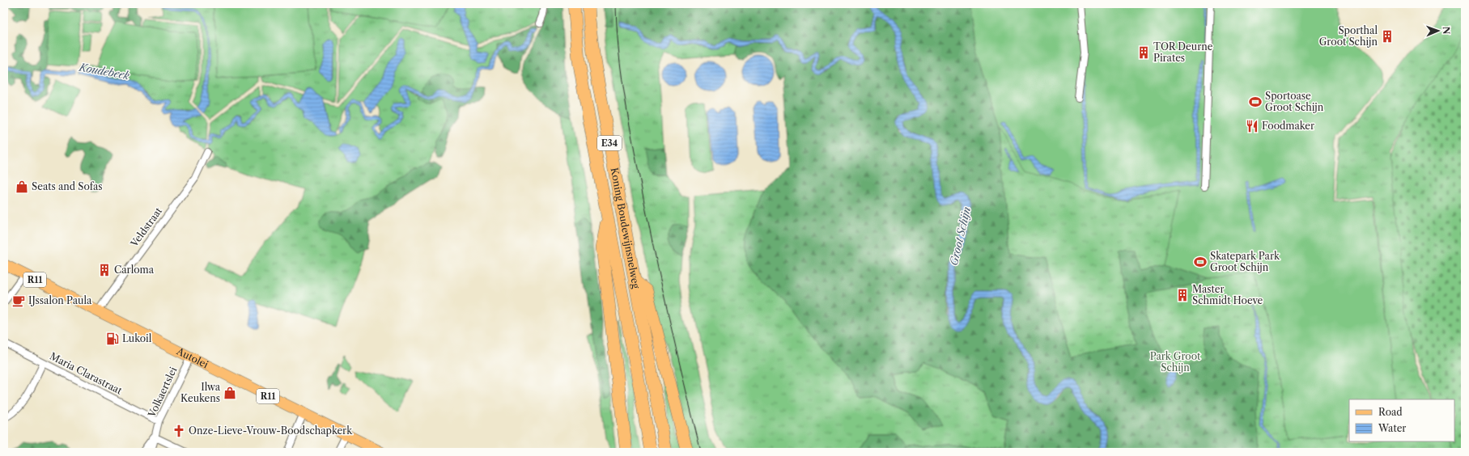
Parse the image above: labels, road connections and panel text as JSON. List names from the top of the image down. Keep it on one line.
{"streets":{"highway":["E34","Koning Boudewijnsnelweg"],"main road":["R11","Autolei"],"street":["Veldstraat","Maria Clarastraat","Volkaertslei"]},"crossings":[["Veldstraat","Autolei"],["Autolei","Volkaertslei"],["Maria Clarastraat","Volkaertslei"]],"water":["Koudebeek","Groot Schijn"],"parks":["Park Groot Schijn"],"places":{"building":["Sporthal Groot Schijn","TOR Deurne Pirates","Carloma","Master Schmidt Hoeve"],"sports":["Sportoase Groot Schijn","Skatepark Park Groot Schijn"],"restaurant":["Foodmaker"],"shop":["Seats and Sofas","Ilwa Keukens"],"cafe":["IJssalon Paula"],"fuel station":["Lukoil"],"church":["Onze-Lieve-Vrouw-Boodschapkerk"]},"legend":["Road","Water"],"north":"right"}
